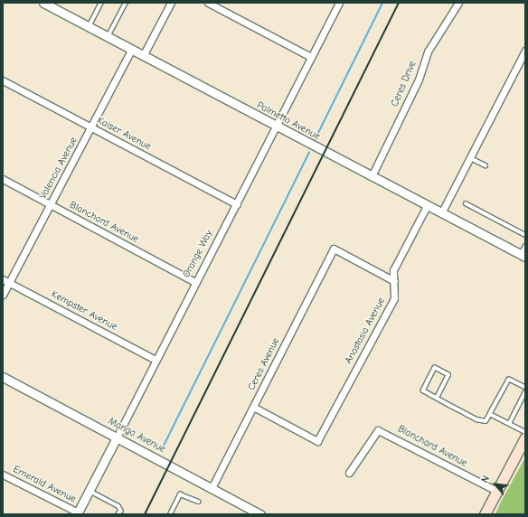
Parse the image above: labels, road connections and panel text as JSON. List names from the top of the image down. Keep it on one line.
{"streets":{"street":["Ceres Drive","Palmetto Avenue","Kaiser Avenue","Valencia Avenue","Blanchard Avenue","Orange Way","Kempster Avenue","Anastasia Avenue","Ceres Avenue","Mango Avenue","Emerald Avenue"]},"crossings":[["Ceres Drive","Palmetto Avenue"],["Palmetto Avenue","Valencia Avenue"],["Palmetto Avenue","Orange Way"],["Palmetto Avenue","Anastasia Avenue"],["Kaiser Avenue","Valencia Avenue"],["Kaiser Avenue","Orange Way"],["Valencia Avenue","Blanchard Avenue"],["Valencia Avenue","Kempster Avenue"],["Blanchard Avenue","Orange Way"],["Orange Way","Kempster Avenue"],["Orange Way","Mango Avenue"],["Orange Way","Emerald Avenue"],["Anastasia Avenue","Ceres Avenue"],["Ceres Avenue","Mango Avenue"]],"north":"top left"}
